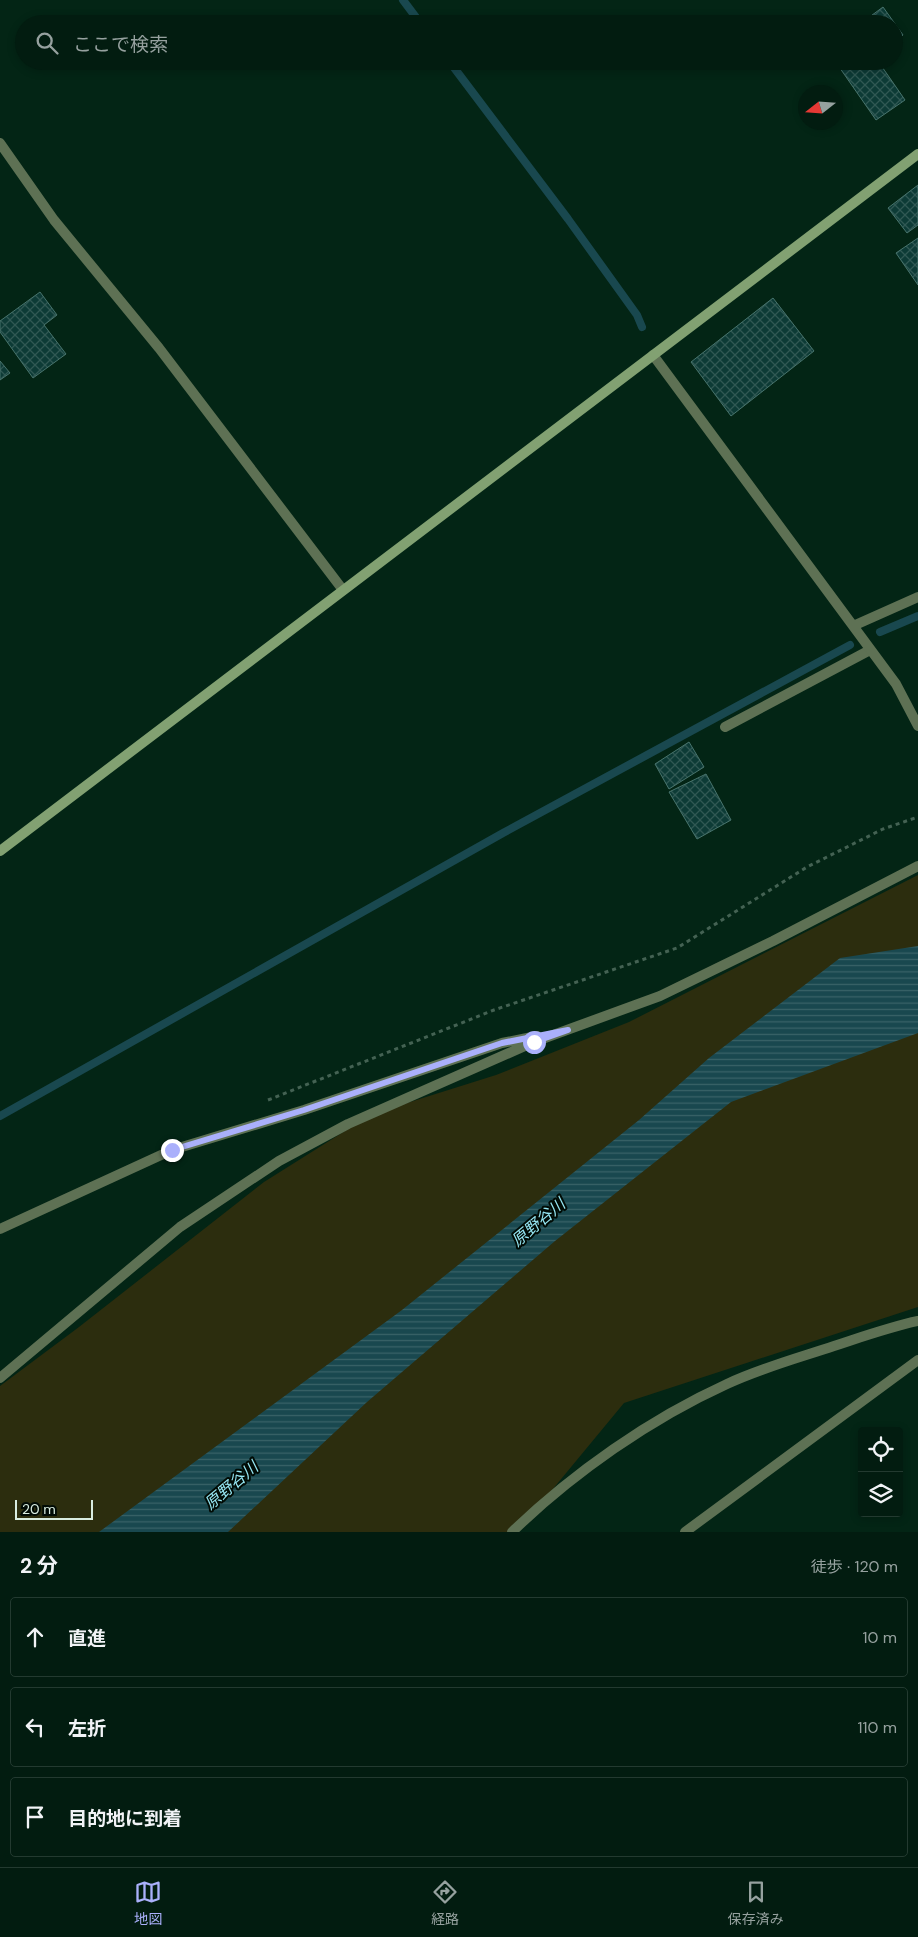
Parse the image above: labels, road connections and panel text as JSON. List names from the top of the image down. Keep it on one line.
{"water":["原野谷川"],"scale_bar":"20 m","north":"left","page":{"search":"ここで検索","scale":"20 m","heading":["2 分","徒歩 · 120 m"],"list":[["直進","10 m"],["左折","110 m"],"目的地に到着"],"nav":["地図","経路","保存済み"]}}
